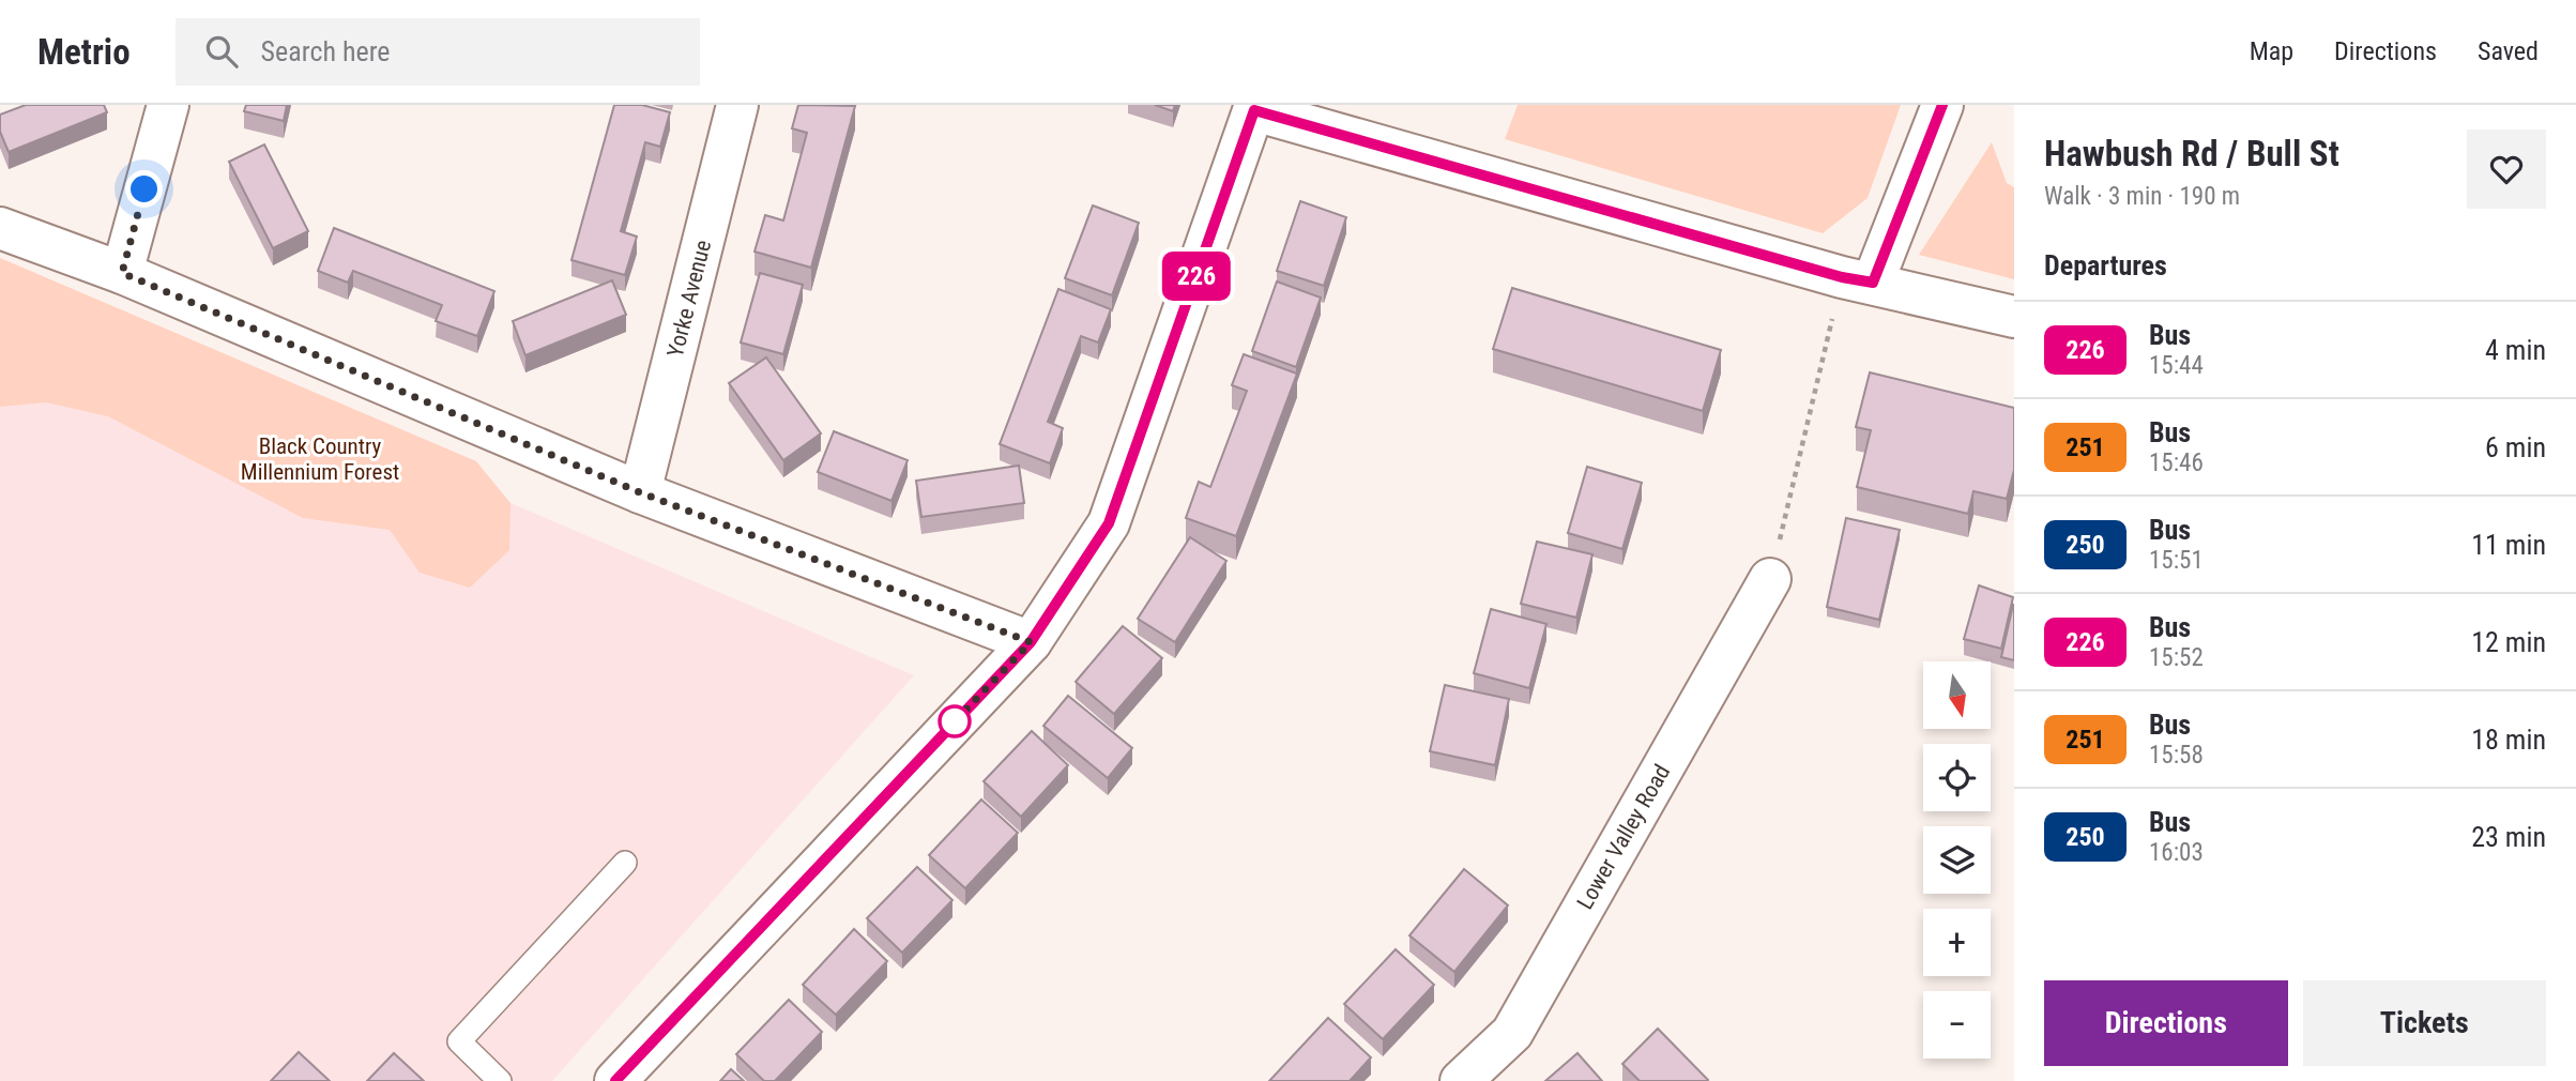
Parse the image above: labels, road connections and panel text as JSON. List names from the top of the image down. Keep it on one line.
{"streets":{"street":["Yorke Avenue","Lower Valley Road"]},"parks":["Black Country Millennium Forest"],"lines":["bus line 226"],"north":"bottom","page":{"header":"Metrio","search":"Search here","nav":["Map","Directions","Saved"],"on_map":"226","heading":[["Hawbush Rd / Bull St","Walk · 3 min · 190 m"],"Departures"],"list":[{"mark":"226","name":"Bus","note":"15:44","value":"4 min"},{"mark":"251","name":"Bus","note":"15:46","value":"6 min"},{"mark":"250","name":"Bus","note":"15:51","value":"11 min"},{"mark":"226","name":"Bus","note":"15:52","value":"12 min"},{"mark":"251","name":"Bus","note":"15:58","value":"18 min"},{"mark":"250","name":"Bus","note":"16:03","value":"23 min"}],"map_buttons":["+","−"],"buttons":["Directions","Tickets"]}}
